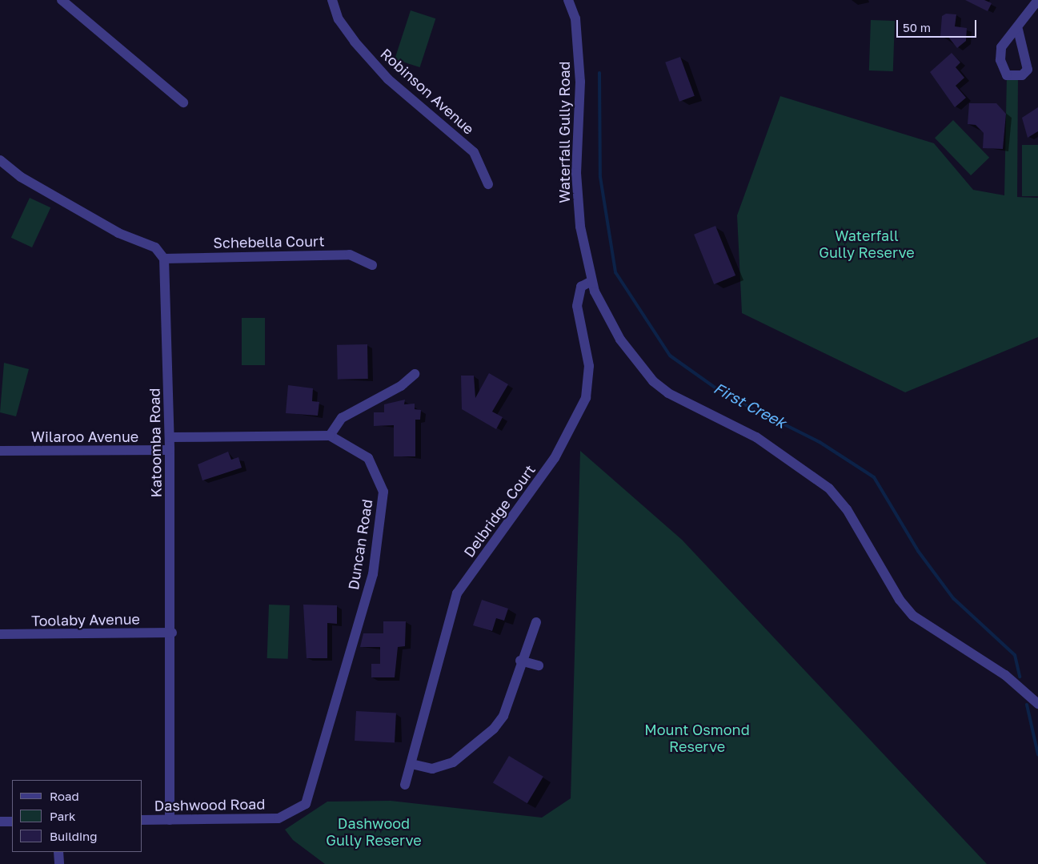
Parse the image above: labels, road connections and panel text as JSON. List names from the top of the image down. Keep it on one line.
{"streets":{"street":["Robinson Avenue","Waterfall Gully Road","Schebella Court","Wilaroo Avenue","Katoomba Road","Delbridge Court","Duncan Road","Toolaby Avenue","Dashwood Road"]},"crossings":[["Waterfall Gully Road","Delbridge Court"],["Schebella Court","Katoomba Road"],["Wilaroo Avenue","Katoomba Road"],["Katoomba Road","Toolaby Avenue"],["Katoomba Road","Dashwood Road"],["Duncan Road","Dashwood Road"]],"water":["First Creek"],"parks":["Waterfall Gully Reserve","Mount Osmond Reserve","Dashwood Gully Reserve"],"legend":["Road","Park","Building"],"scale_bar":"50 m"}
